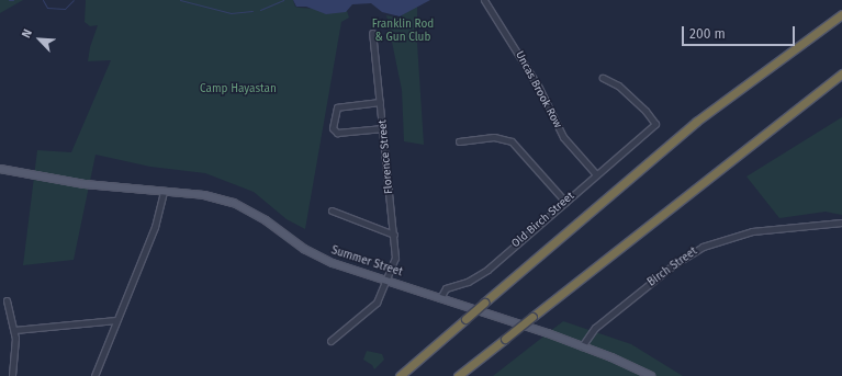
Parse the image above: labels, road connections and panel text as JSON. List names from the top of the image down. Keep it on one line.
{"streets":{"main road":["Summer Street"],"street":["Uncas Brook Row","Florence Street","Old Birch Street","Birch Street"]},"crossings":[["Uncas Brook Row","Old Birch Street"],["Florence Street","Summer Street"],["Old Birch Street","Summer Street"],["Summer Street","Birch Street"]],"parks":["Franklin Rod & Gun Club","Camp Hayastan"],"scale_bar":"200 m","north":"top left"}
